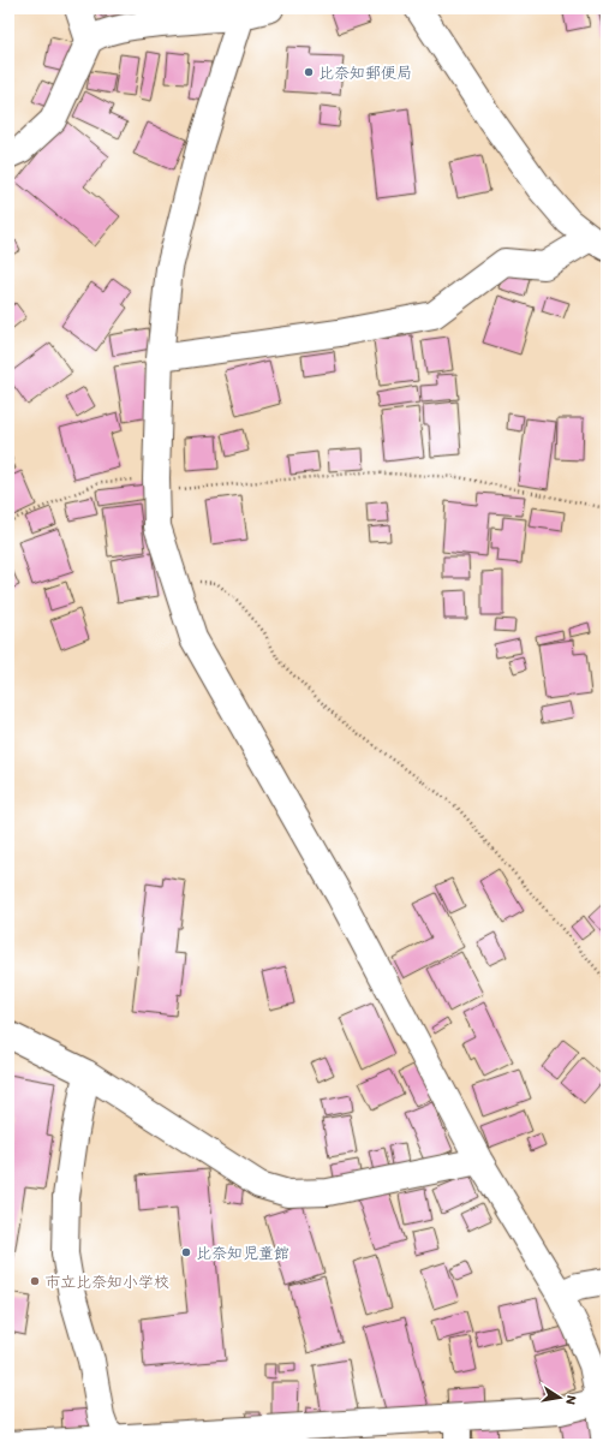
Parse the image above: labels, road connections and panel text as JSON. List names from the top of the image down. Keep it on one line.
{"places":["比奈知郵便局","比奈知児童館","市立比奈知小学校"],"north":"right"}
